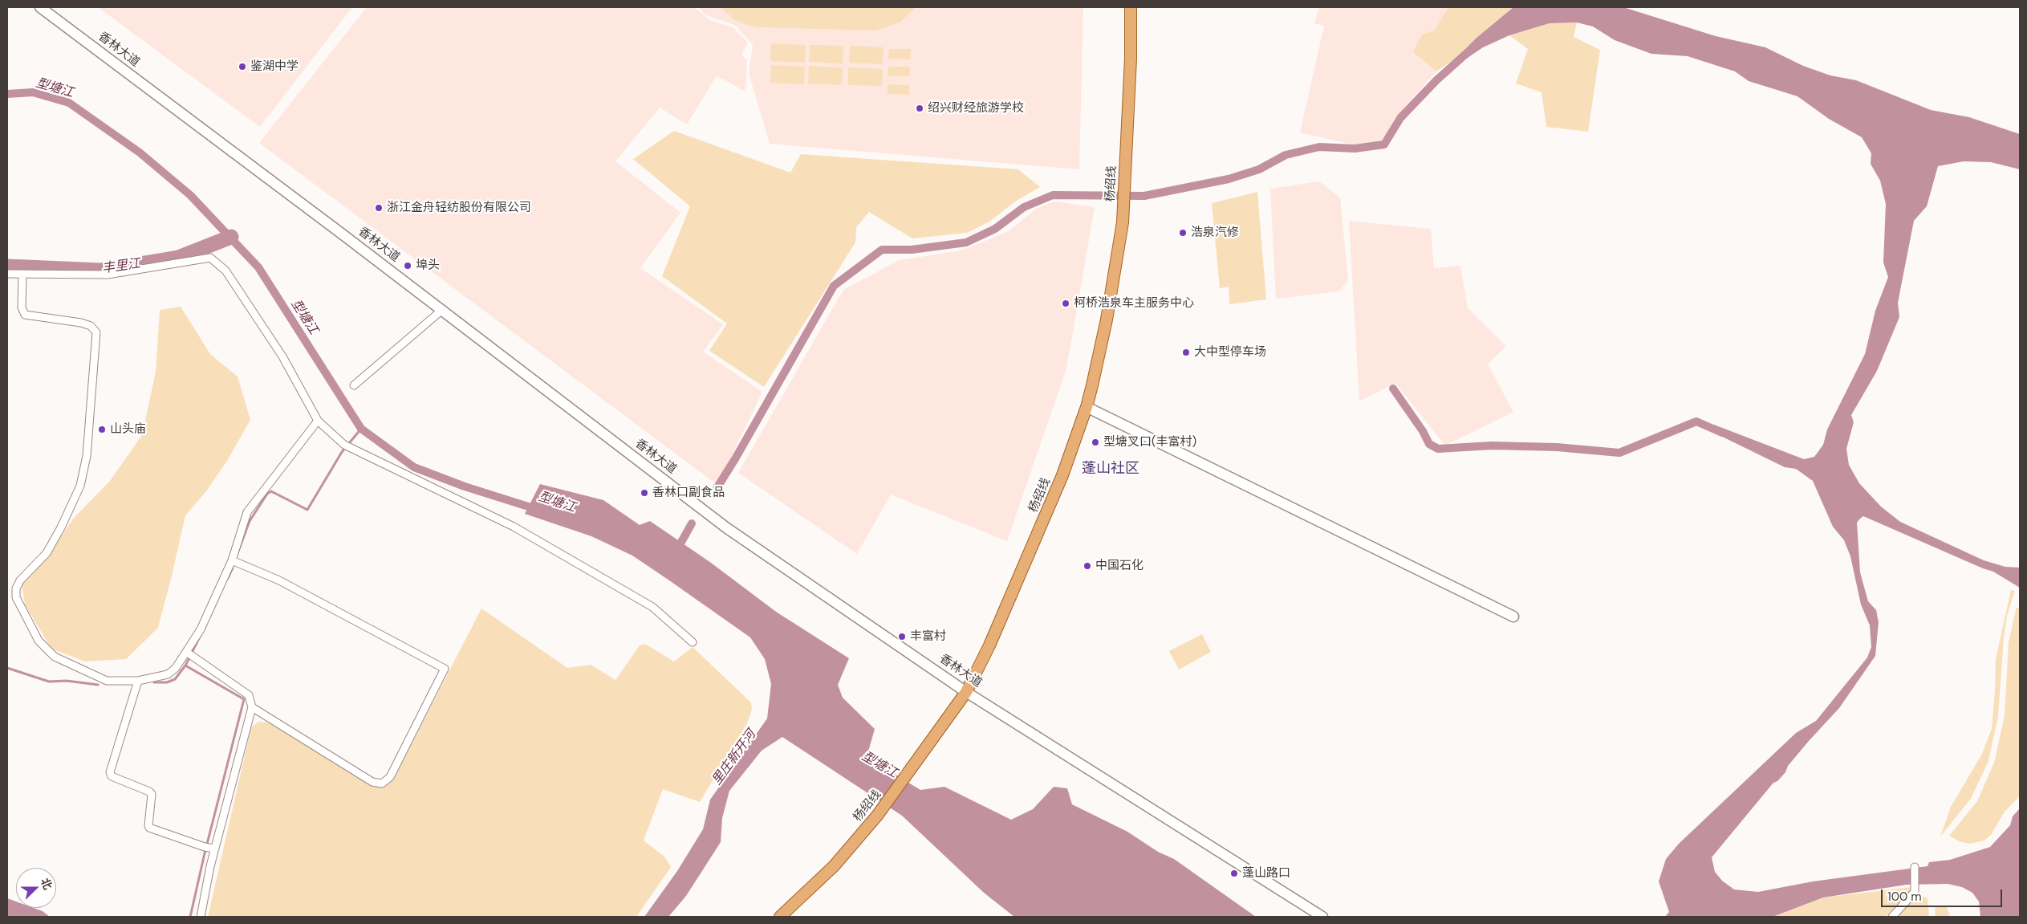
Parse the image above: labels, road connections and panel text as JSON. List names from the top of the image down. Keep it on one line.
{"streets":{"main road":["香林大道","杨绍线"]},"crossings":[["香林大道","杨绍线"]],"districts":["蓬山社区"],"water":["型塘江","丰里江","里庄新开河"],"places":["鉴湖中学","绍兴财经旅游学校","浙江金舟轻纺股份有限公司","浩泉汽修","埠头","柯桥浩泉车主服务中心","大中型停车场","山头庙","型塘叉口(丰富村)","香林口副食品","中国石化","丰富村","蓬山路口"],"scale_bar":"100 m","north":"right"}
